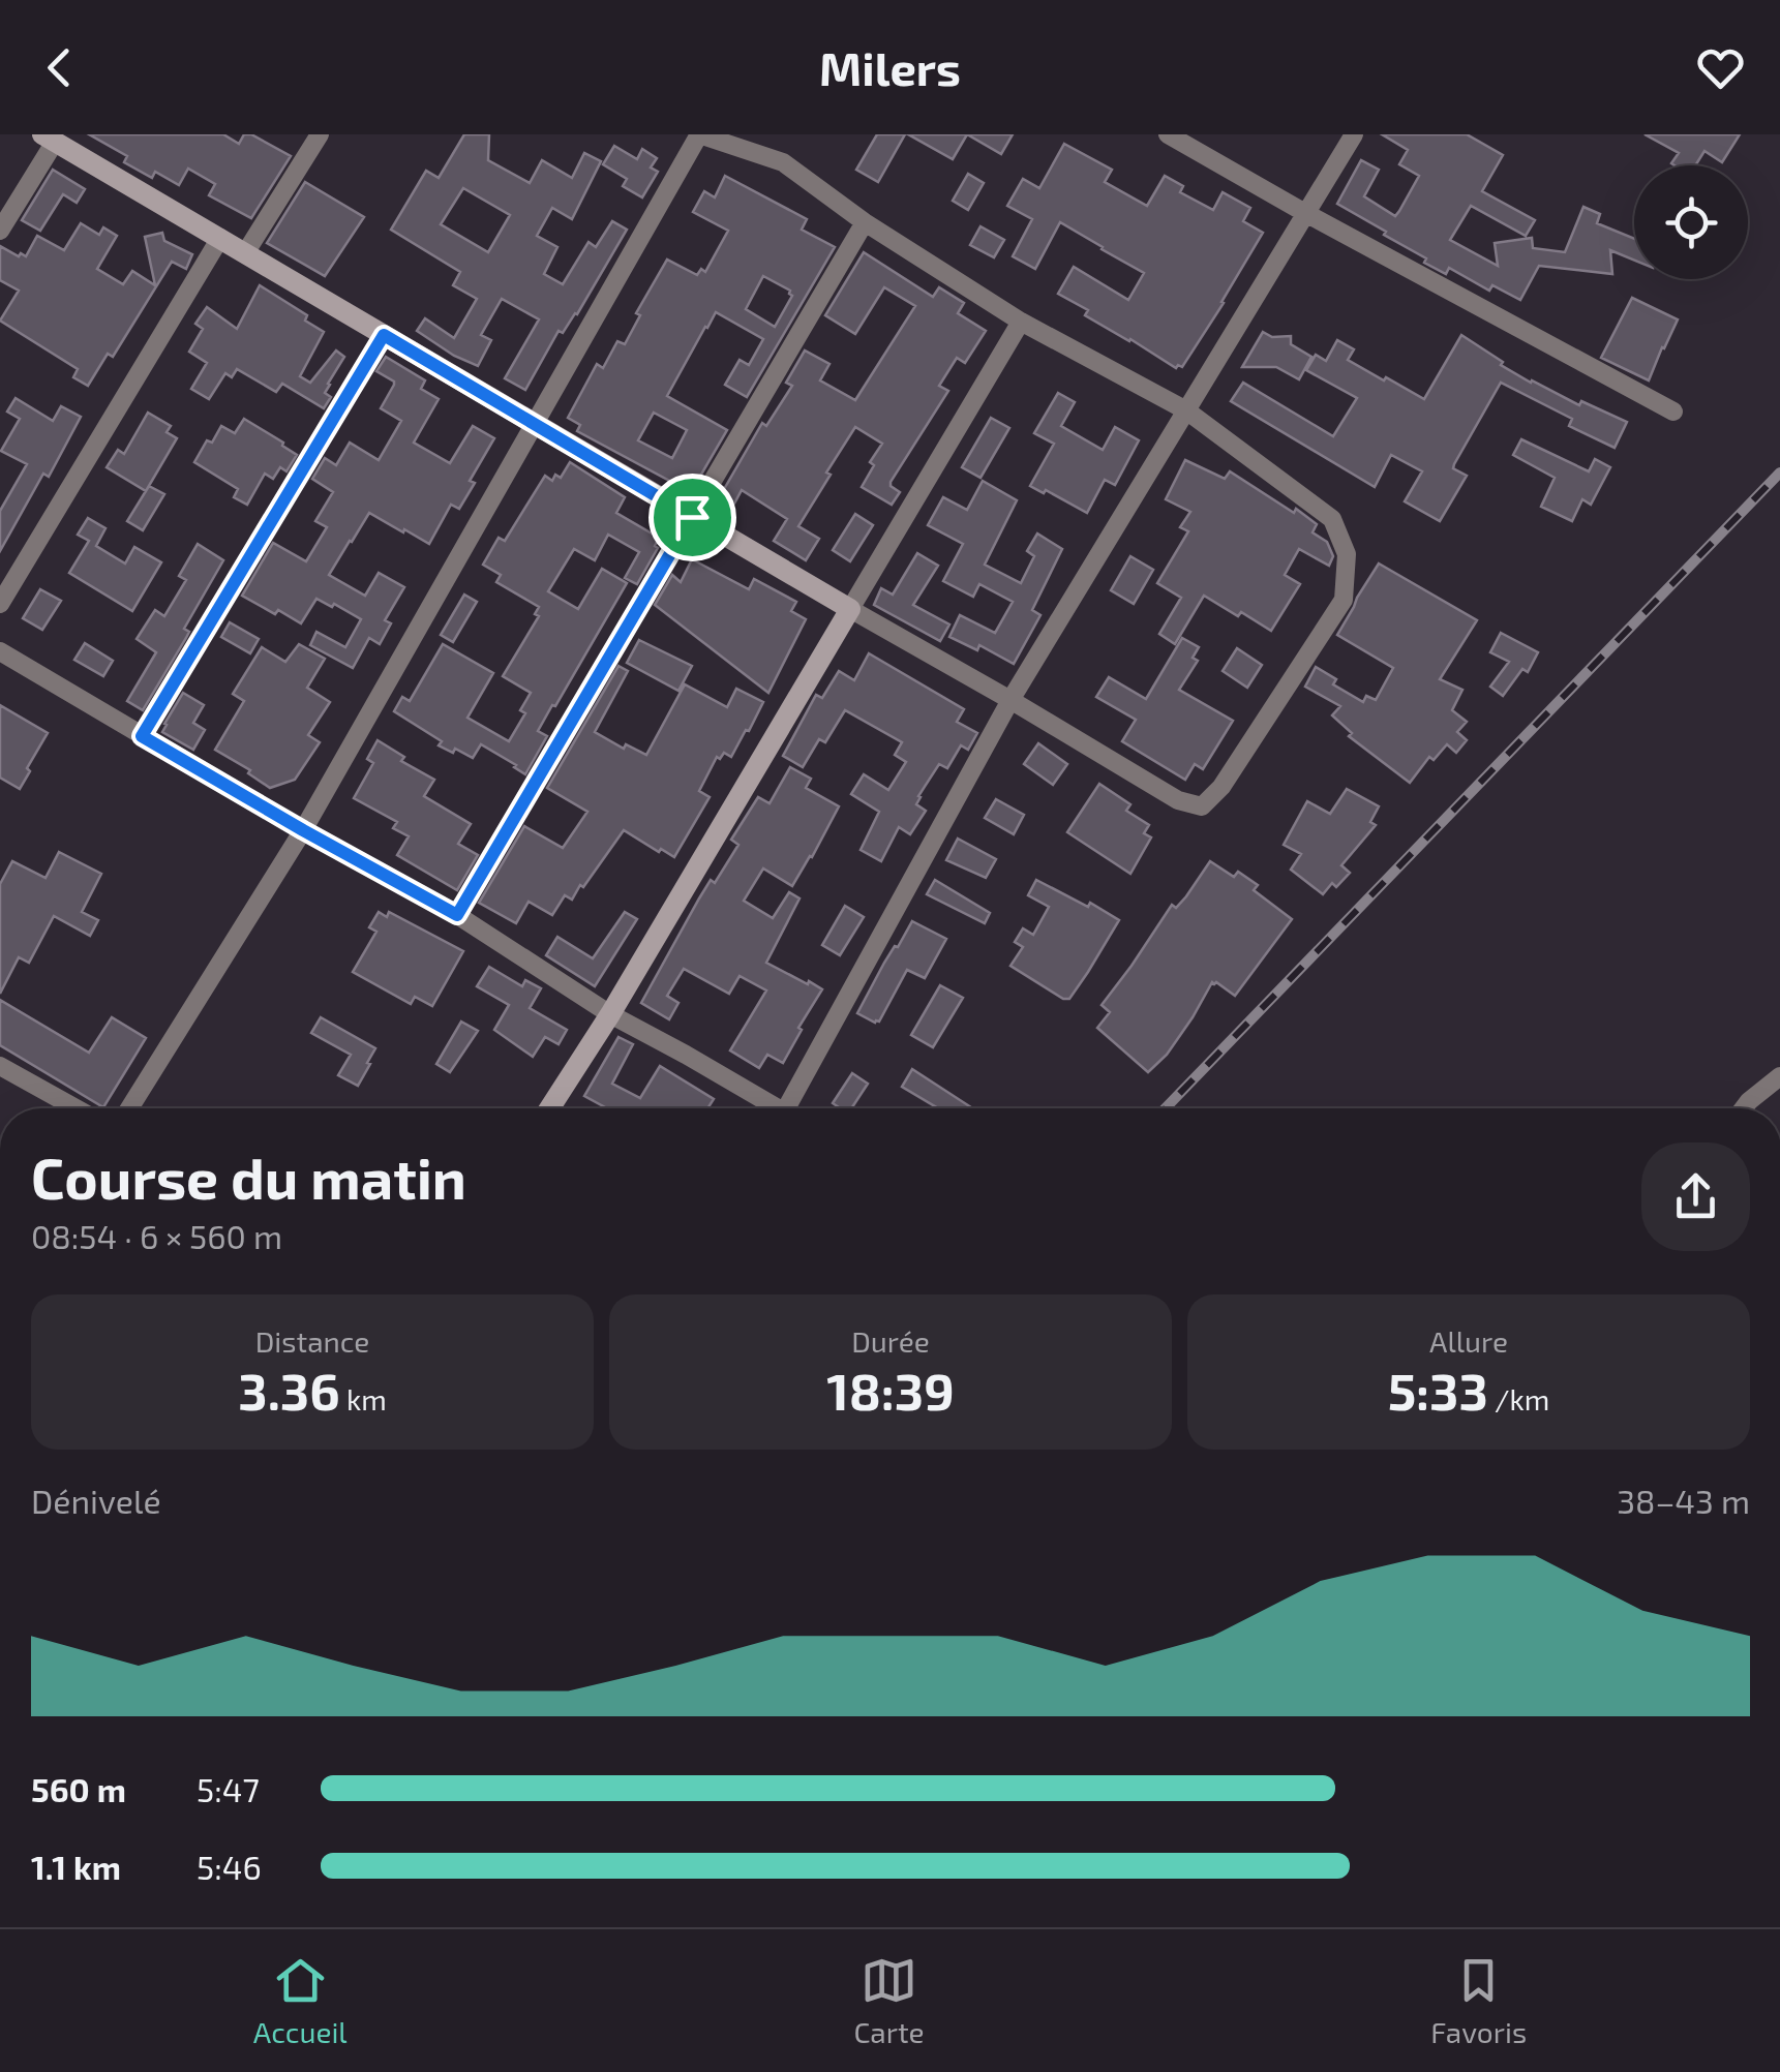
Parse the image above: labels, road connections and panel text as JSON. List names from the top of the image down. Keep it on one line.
{"page":{"header":"Milers","heading":["Course du matin","08:54 · 6 × 560 m"],"stats":[["Distance","3.36 km"],["Durée","18:39"],["Allure","5:33 /km"]],"chart":["Dénivelé","38–43 m"],"list":[{"name":"560 m","note":"5:47"},{"name":"1.1 km","note":"5:46"}],"tabs":["Accueil","Carte","Favoris"]}}
